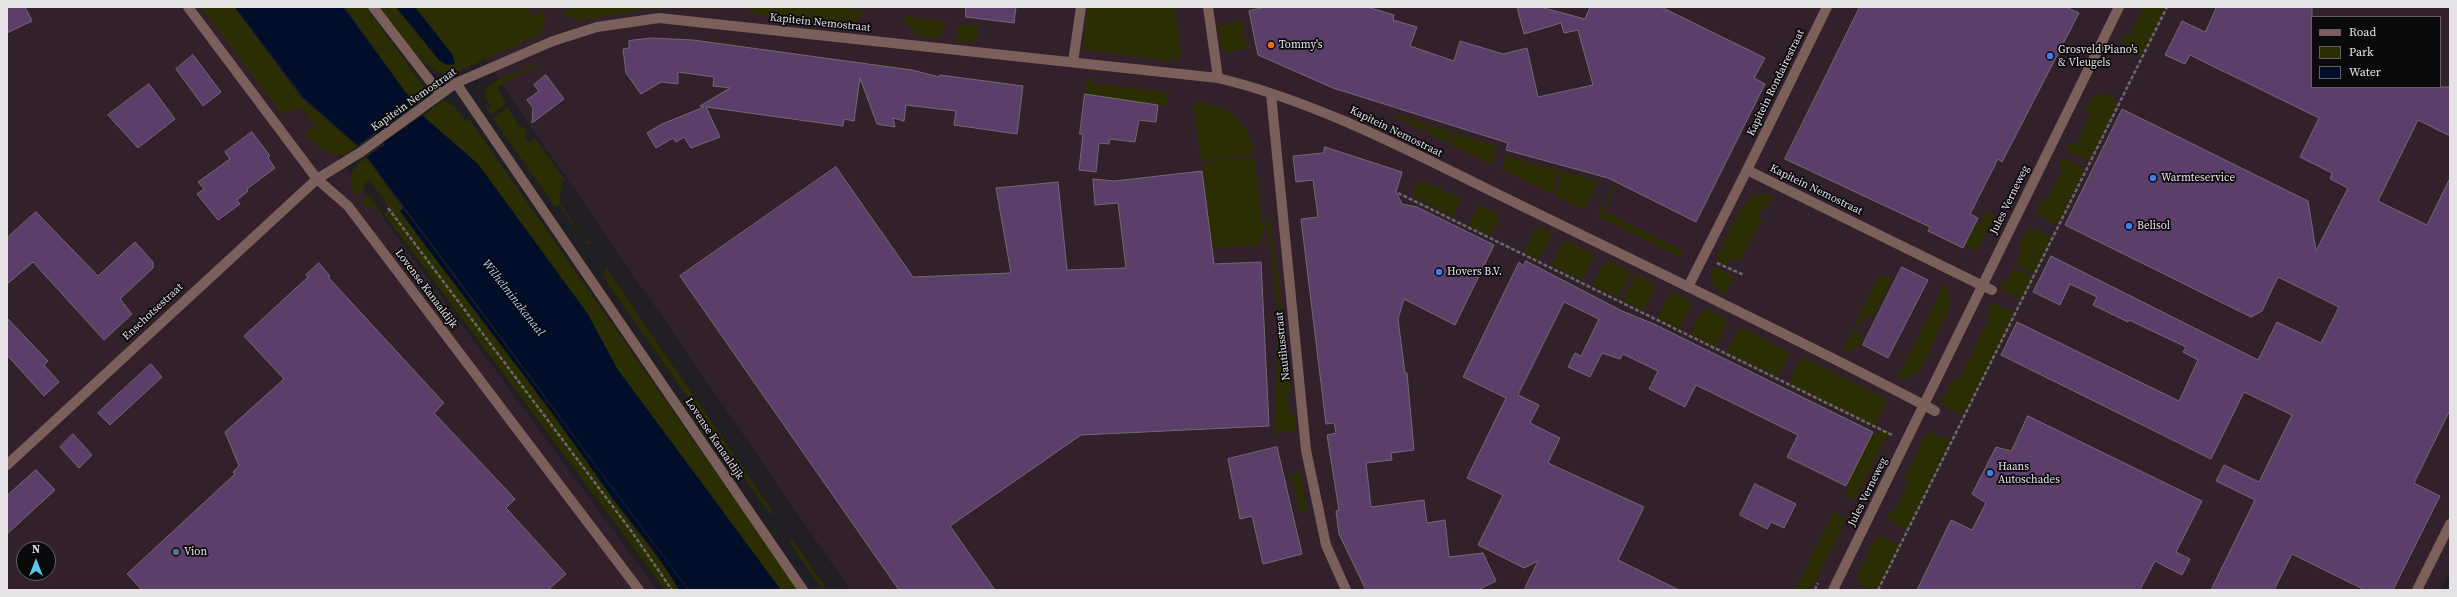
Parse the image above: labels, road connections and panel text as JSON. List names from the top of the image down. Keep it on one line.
{"streets":{"street":["Kapitein Nemostraat","Kapitein Rondairestraat","Jules Verneweg","Lovense Kanaaldijk","Enschotsestraat","Nautilusstraat"]},"crossings":[["Kapitein Nemostraat","Kapitein Rondairestraat"],["Kapitein Nemostraat","Jules Verneweg"],["Kapitein Nemostraat","Lovense Kanaaldijk"],["Kapitein Nemostraat","Enschotsestraat"],["Kapitein Nemostraat","Nautilusstraat"],["Lovense Kanaaldijk","Enschotsestraat"]],"water":["Wilhelminakanaal"],"places":["Tommy's","Grosveld Piano's & Vleugels","Warmteservice","Belisol","Hovers B.V.","Haans Autoschades","Vion"],"legend":["Road","Park","Water"],"north":"top"}
